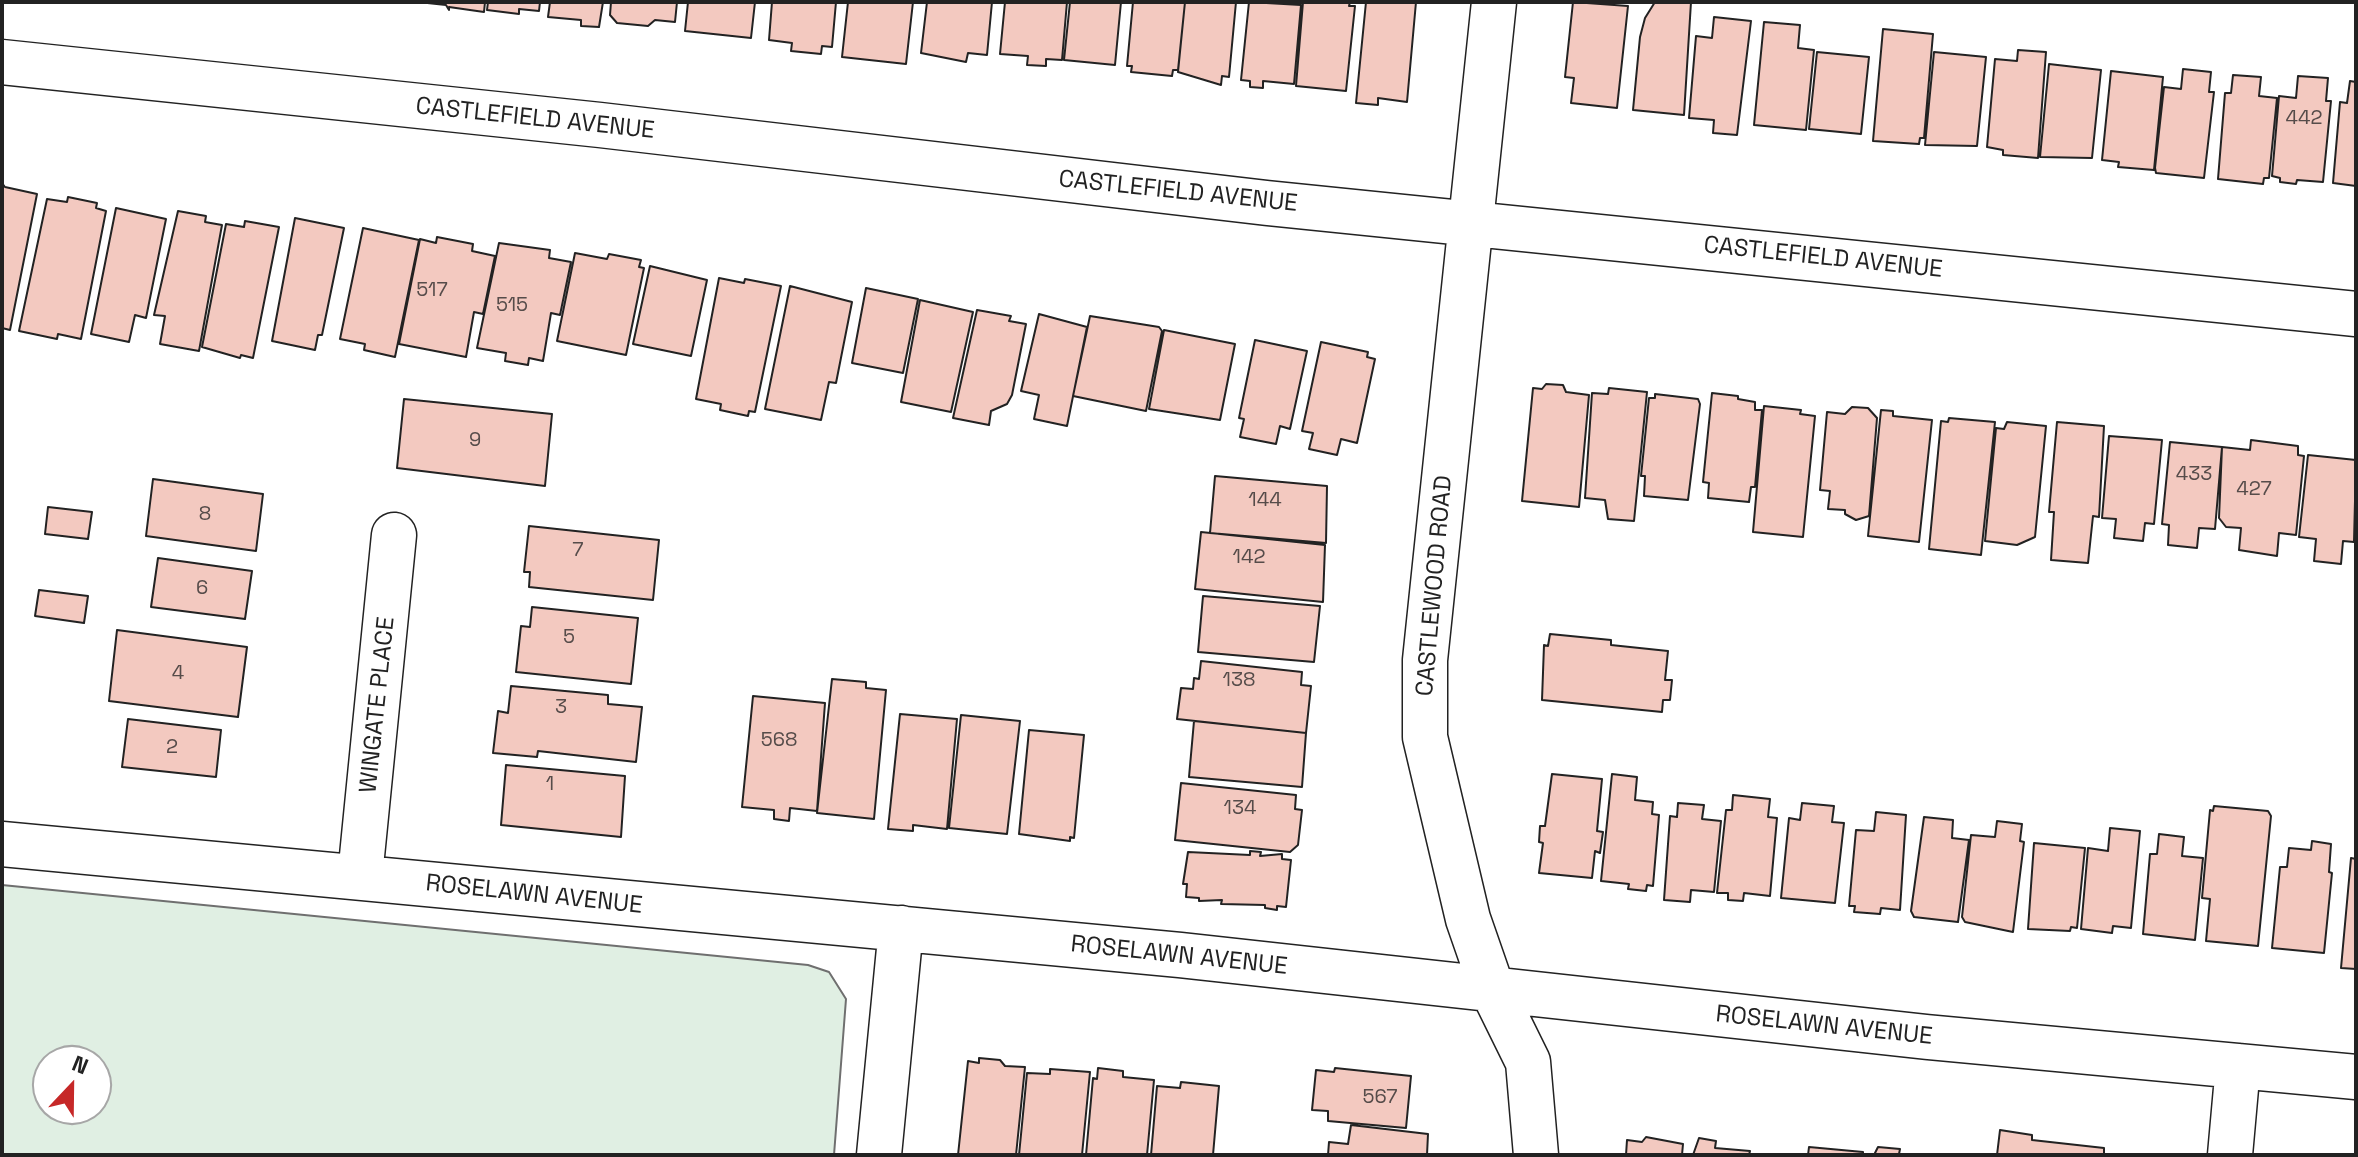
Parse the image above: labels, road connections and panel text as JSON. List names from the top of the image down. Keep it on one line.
{"streets":{"street":["CASTLEFIELD AVENUE","CASTLEWOOD ROAD","WINGATE PLACE","ROSELAWN AVENUE"]},"crossings":[["CASTLEFIELD AVENUE","CASTLEWOOD ROAD"],["CASTLEWOOD ROAD","ROSELAWN AVENUE"],["WINGATE PLACE","ROSELAWN AVENUE"]],"house_numbers":["442","517","515","9","433","427","144","8","7","142","6","5","4","138","3","568","2","1","134","567"],"north":"top"}
